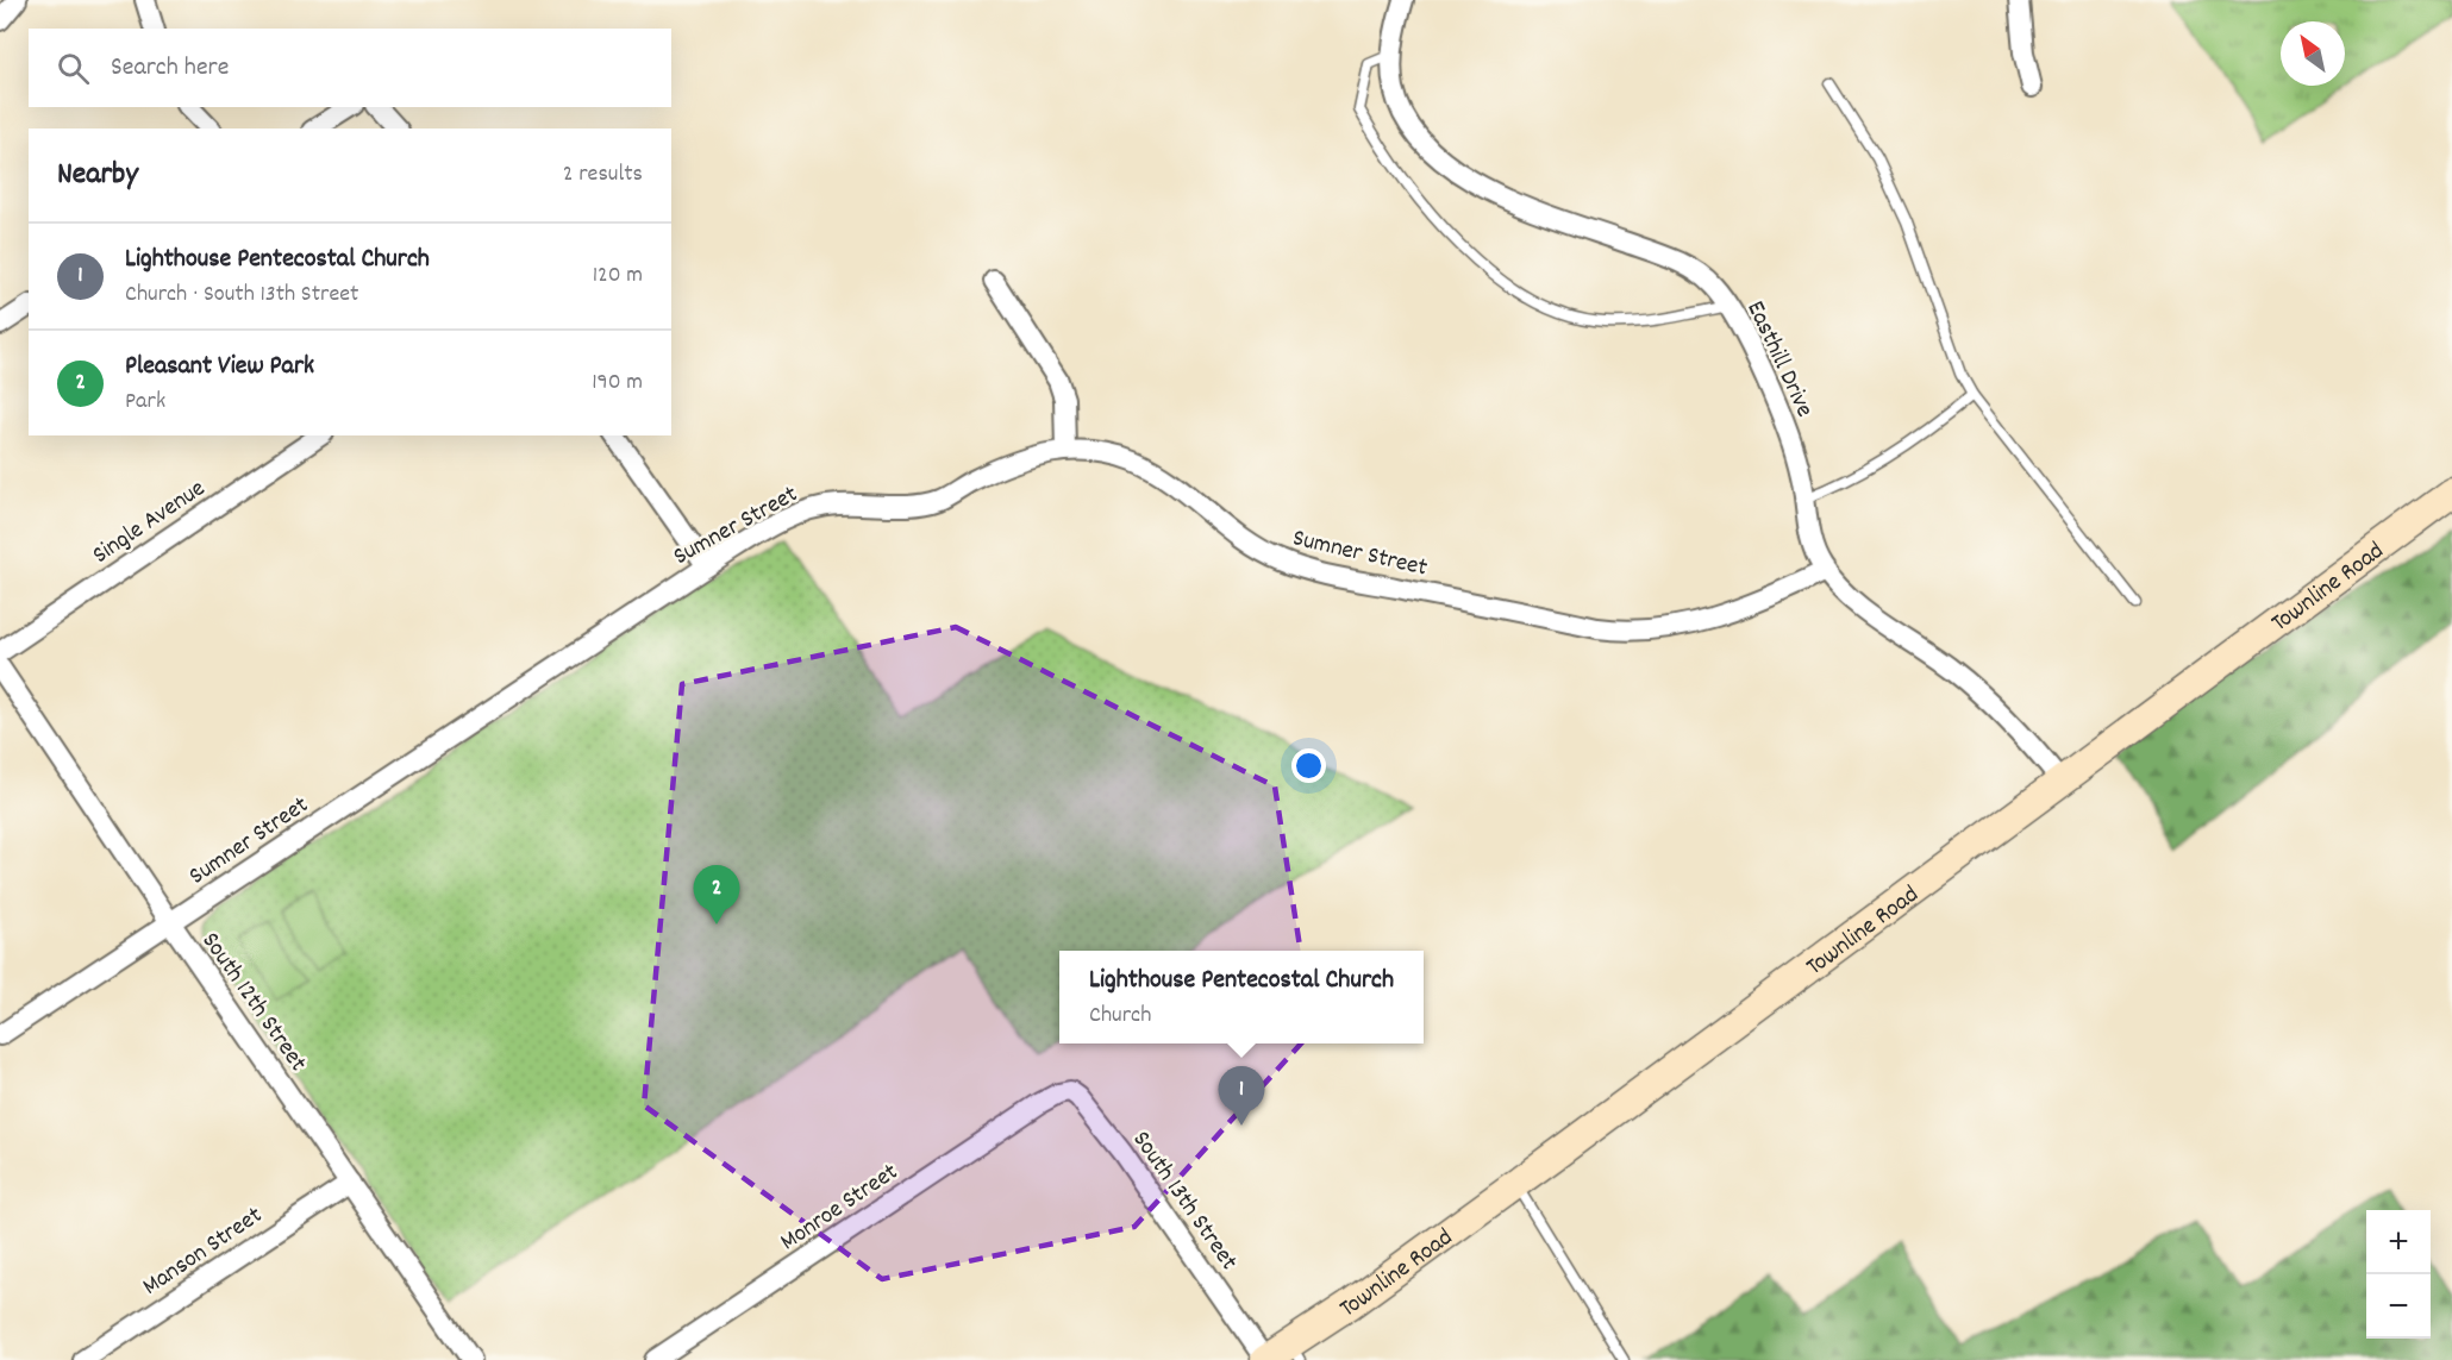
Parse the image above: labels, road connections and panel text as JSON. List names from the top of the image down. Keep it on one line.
{"streets":{"street":["Easthill Drive","Single Avenue","Sumner Street","Townline Road","South 12th Street","South 13th Street","Monroe Street","Manson Street"]},"crossings":[["Easthill Drive","Sumner Street"],["Easthill Drive","Townline Road"],["Sumner Street","South 12th Street"],["Townline Road","South 13th Street"],["South 12th Street","Manson Street"],["South 13th Street","Monroe Street"]],"north":"top left","page":{"search":"Search here","heading":["Nearby","2 results"],"list":[{"mark":"1","name":"Lighthouse Pentecostal Church","note":"Church · South 13th Street","value":"120 m"},{"mark":"2","name":"Pleasant View Park","note":"Park","value":"190 m"}],"pins":["2","1"],"popup":["Lighthouse Pentecostal Church","Church"],"map_buttons":["+","−"]}}
